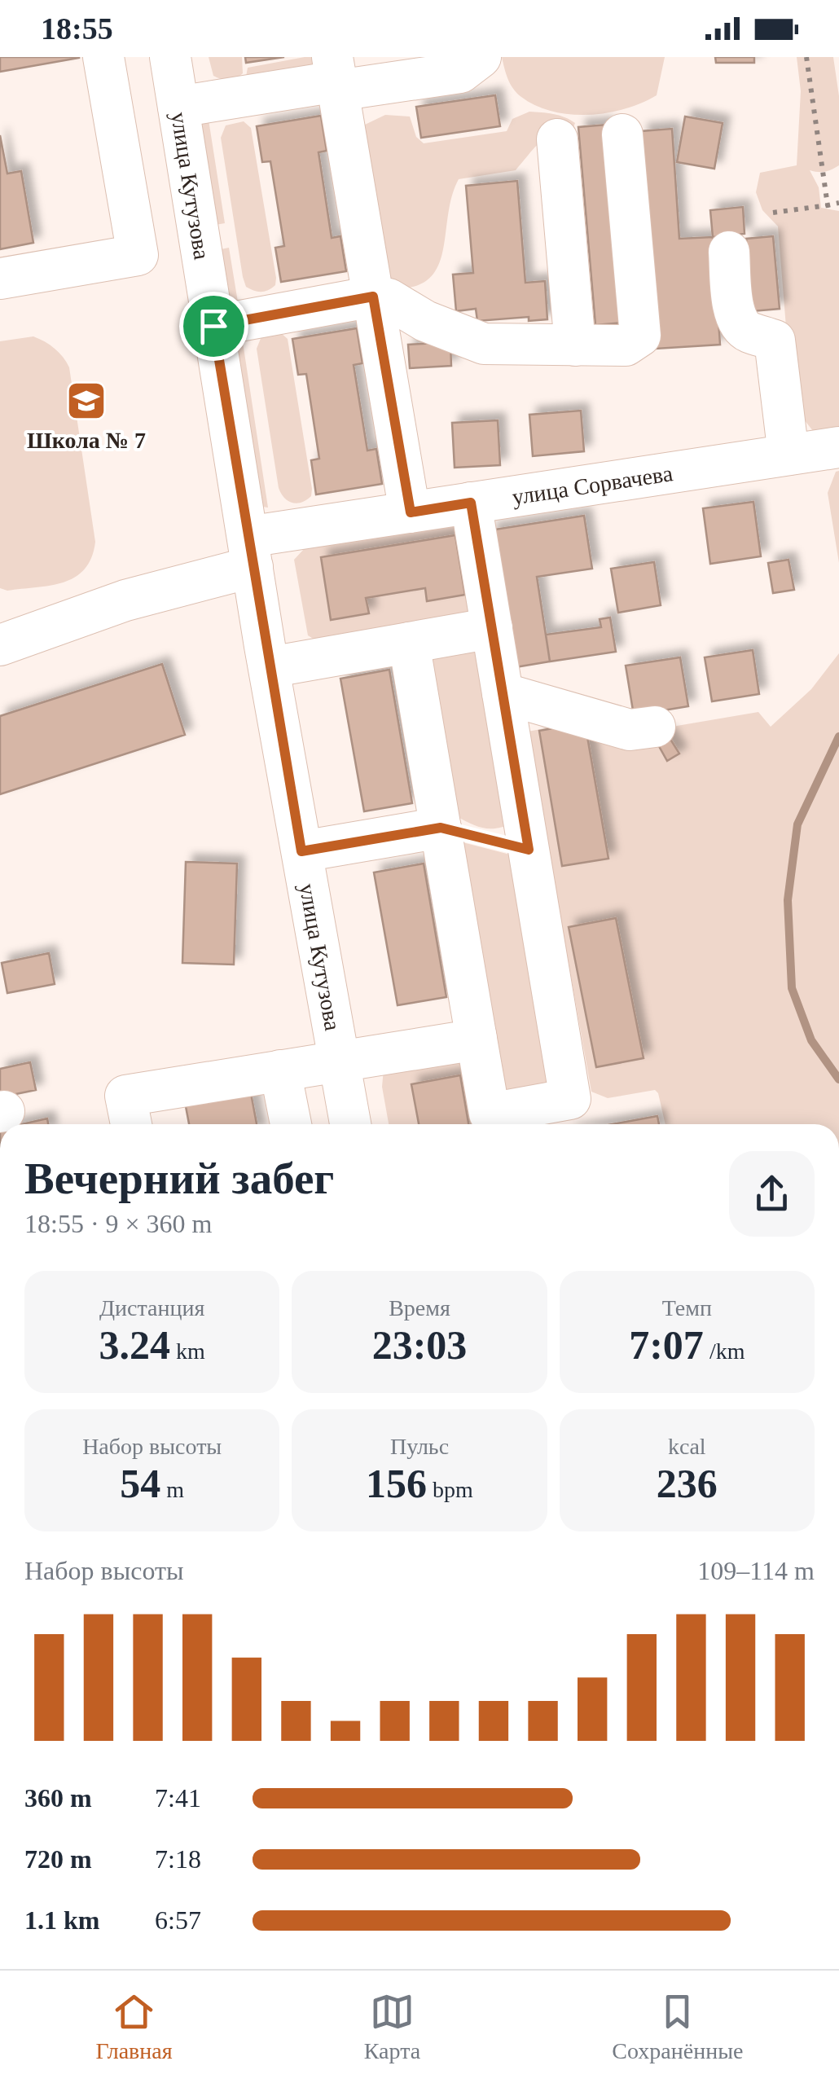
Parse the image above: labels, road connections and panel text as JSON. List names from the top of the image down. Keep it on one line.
{"streets":{"street":["улица Кутузова","улица Сорвачева"]},"crossings":[["улица Кутузова","улица Сорвачева"]],"places":{"school or university":["Школа № 7"]},"page":{"status":"18:55","heading":["Вечерний забег","18:55 · 9 × 360 m"],"stats":[["Дистанция","3.24 km"],["Время","23:03"],["Темп","7:07 /km"],["Набор высоты","54 m"],["Пульс","156 bpm"],["kcal","236"]],"chart":["Набор высоты","109–114 m"],"list":[{"name":"360 m","note":"7:41"},{"name":"720 m","note":"7:18"},{"name":"1.1 km","note":"6:57"}],"tabs":["Главная","Карта","Сохранённые"]}}
